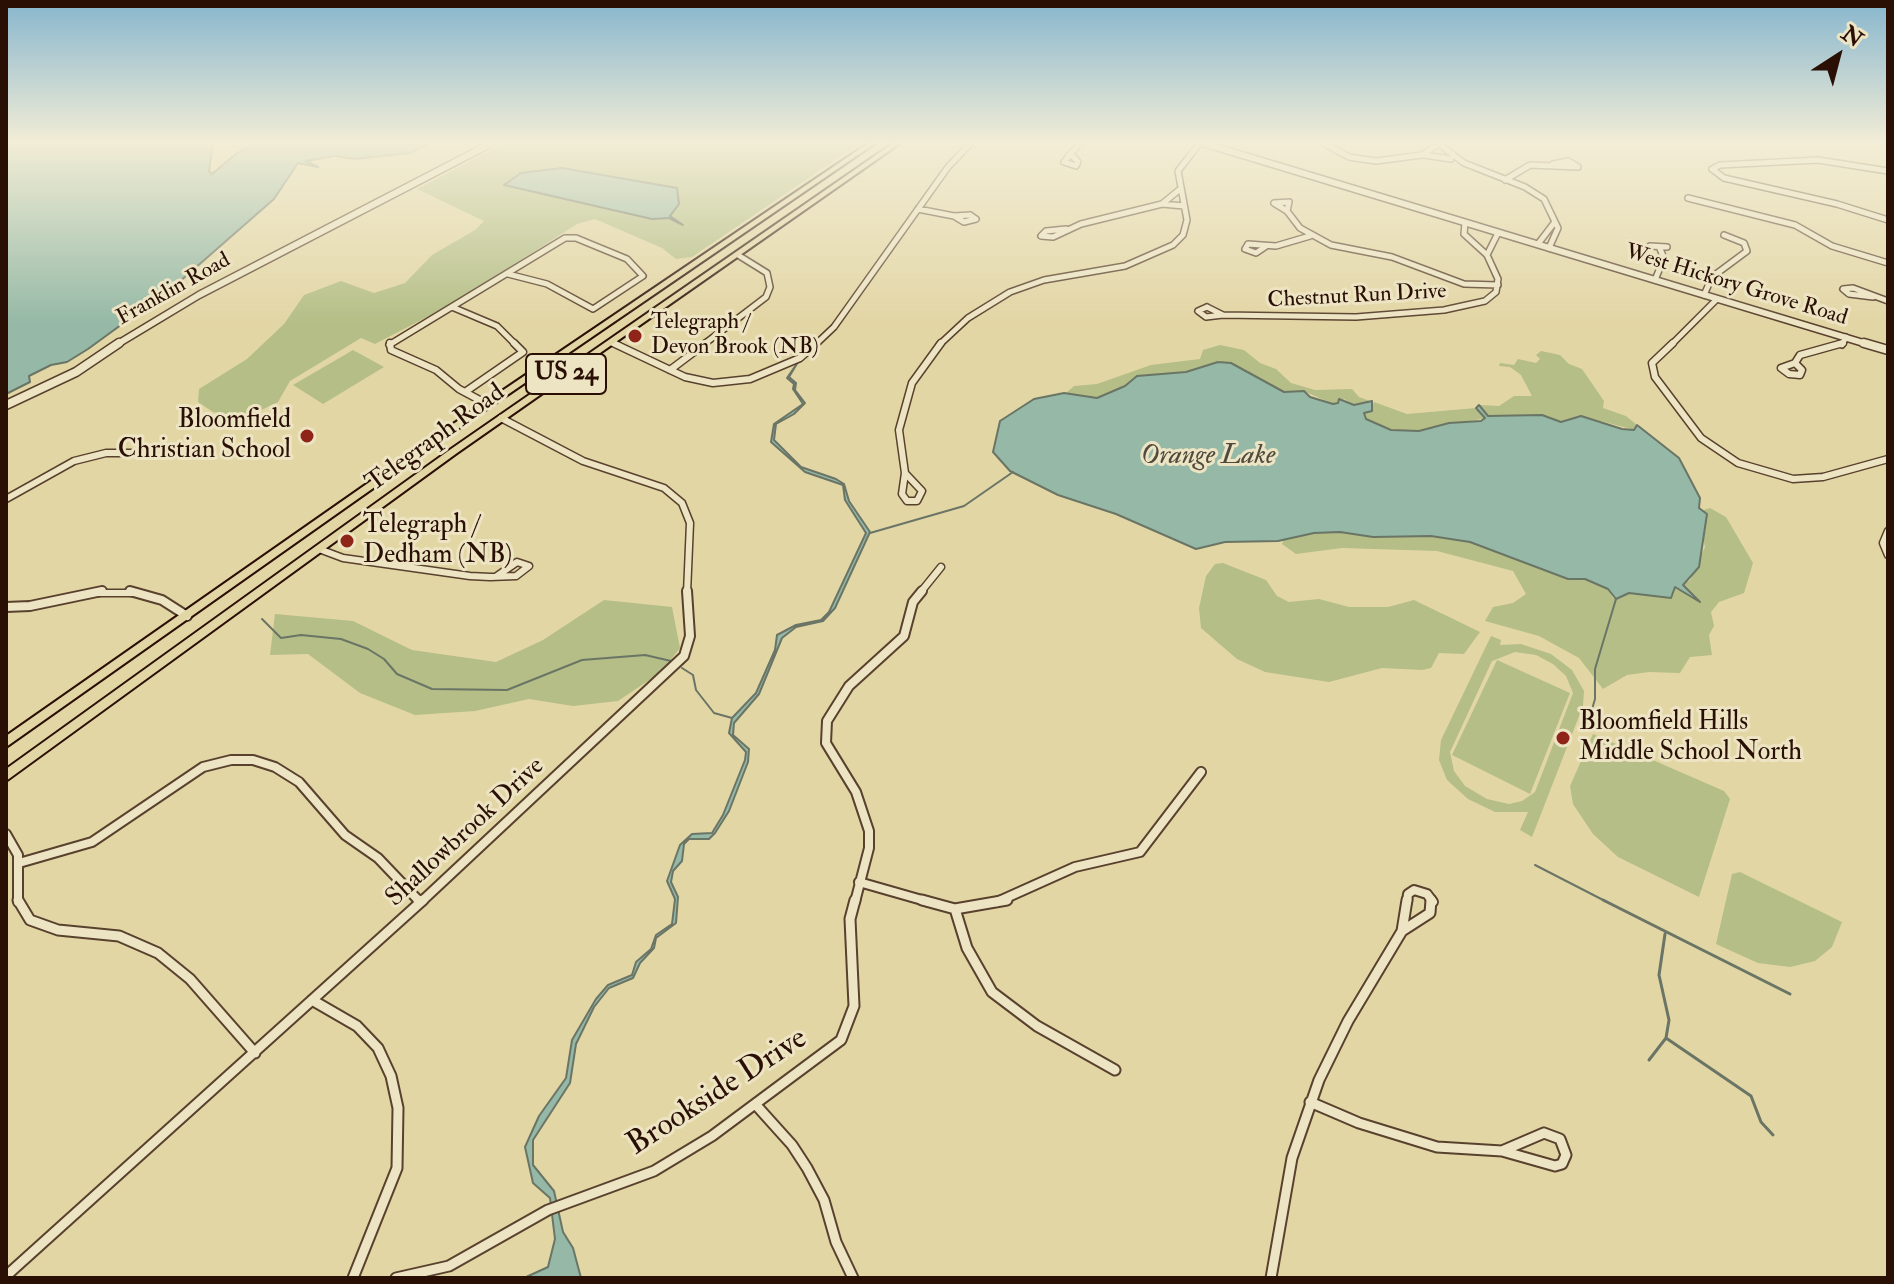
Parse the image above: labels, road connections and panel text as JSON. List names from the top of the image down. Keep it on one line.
{"streets":{"highway":["US 24","Telegraph Road"],"street":["West Hickory Grove Road","Franklin Road","Chestnut Run Drive","Shallowbrook Drive","Brookside Drive"]},"crossings":[["Telegraph Road","Shallowbrook Drive"]],"water":["Orange Lake"],"places":["Telegraph / Devon Brook (NB)","Bloomfield Christian School","Telegraph / Dedham (NB)","Bloomfield Hills Middle School North"],"north":"top right"}
